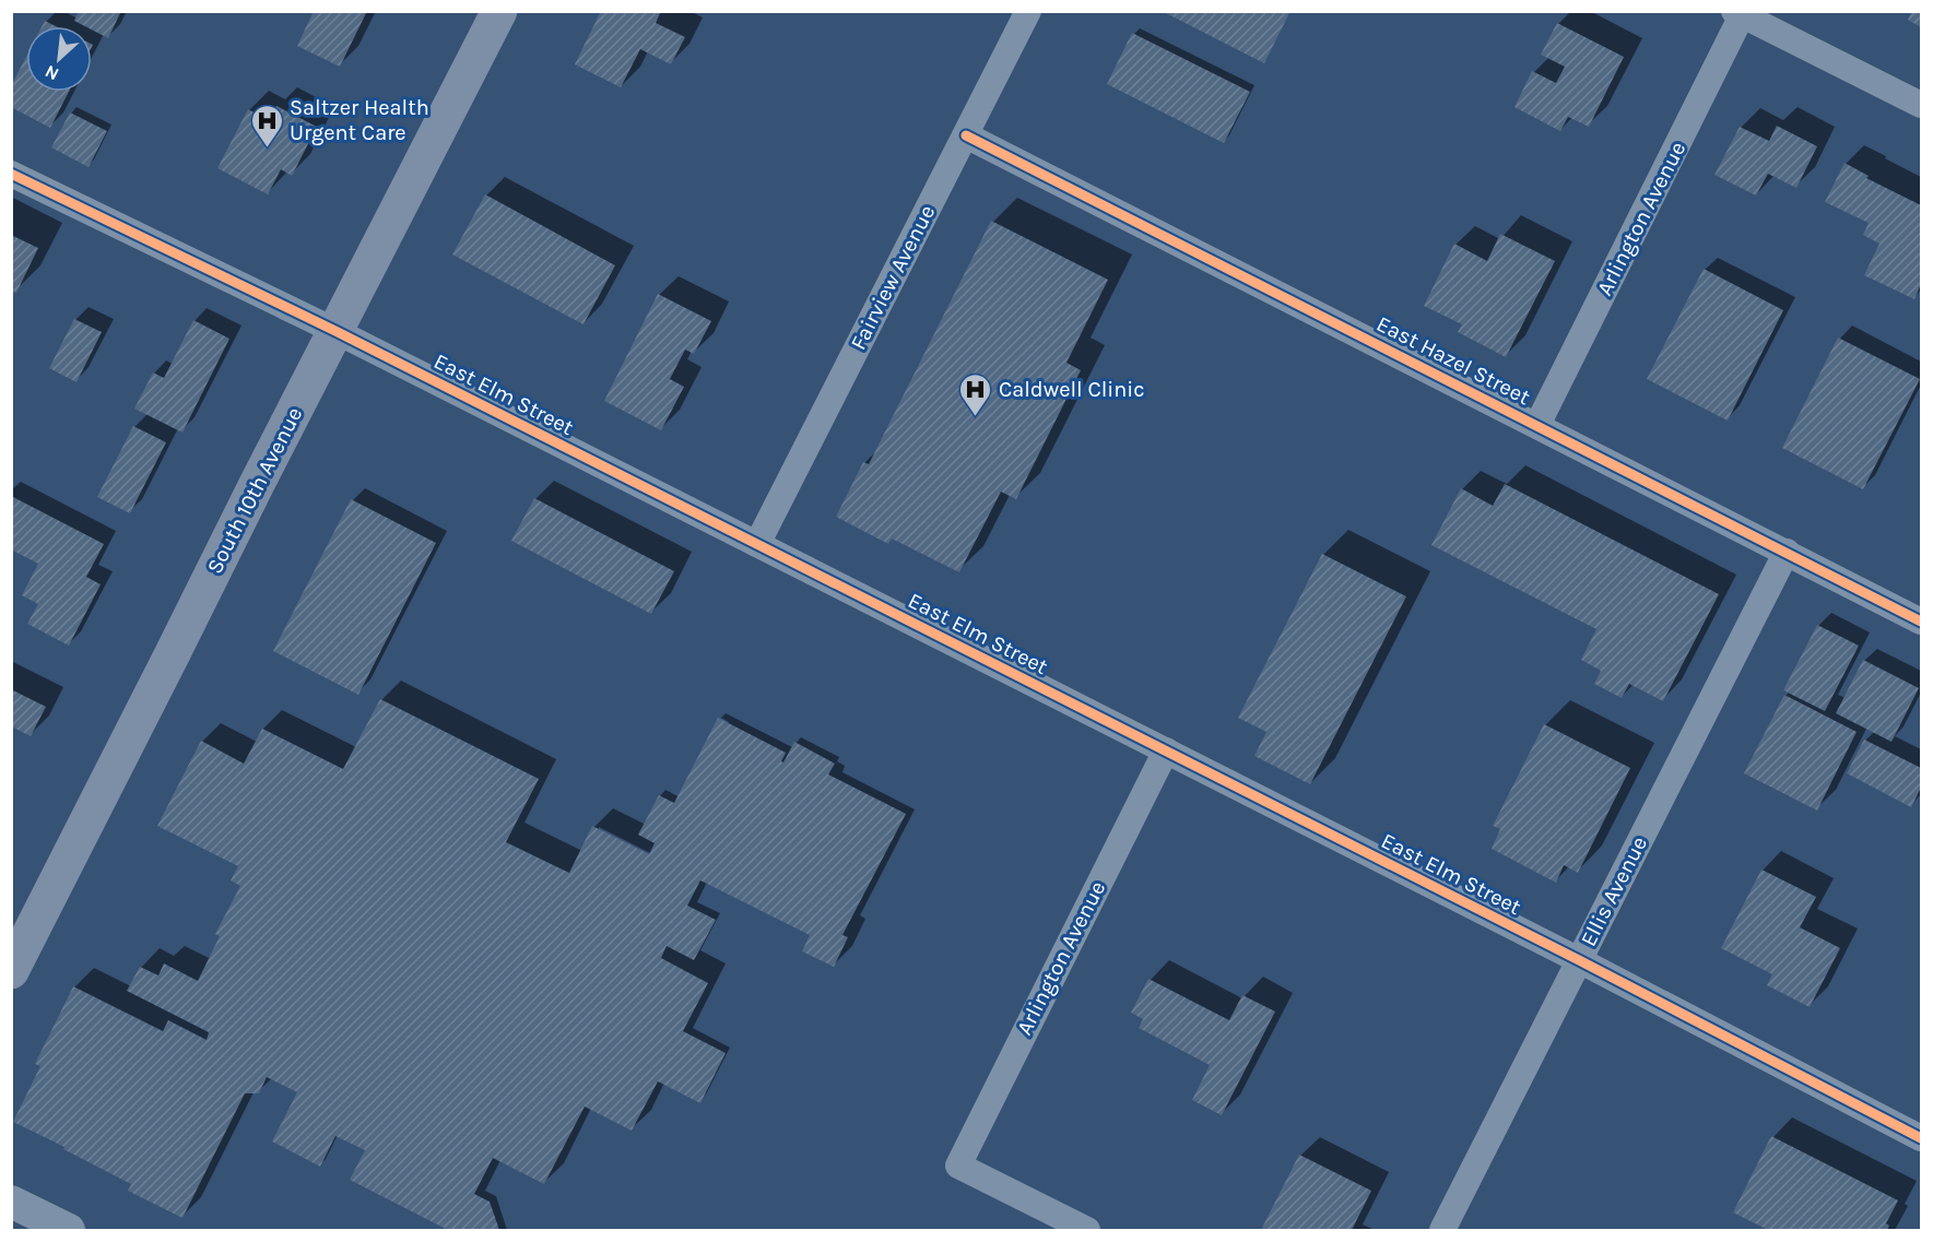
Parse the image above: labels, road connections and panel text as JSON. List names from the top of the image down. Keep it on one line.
{"streets":{"main road":["South 10th Avenue"],"street":["Arlington Avenue","Fairview Avenue","East Hazel Street","East Elm Street","Ellis Avenue"]},"crossings":[["Arlington Avenue","East Hazel Street"],["Arlington Avenue","East Elm Street"],["Fairview Avenue","East Hazel Street"],["Fairview Avenue","East Elm Street"],["East Hazel Street","Ellis Avenue"],["East Elm Street","South 10th Avenue"],["East Elm Street","Ellis Avenue"]],"places":{"hospital":["Saltzer Health Urgent Care","Caldwell Clinic"]},"north":"bottom left"}
